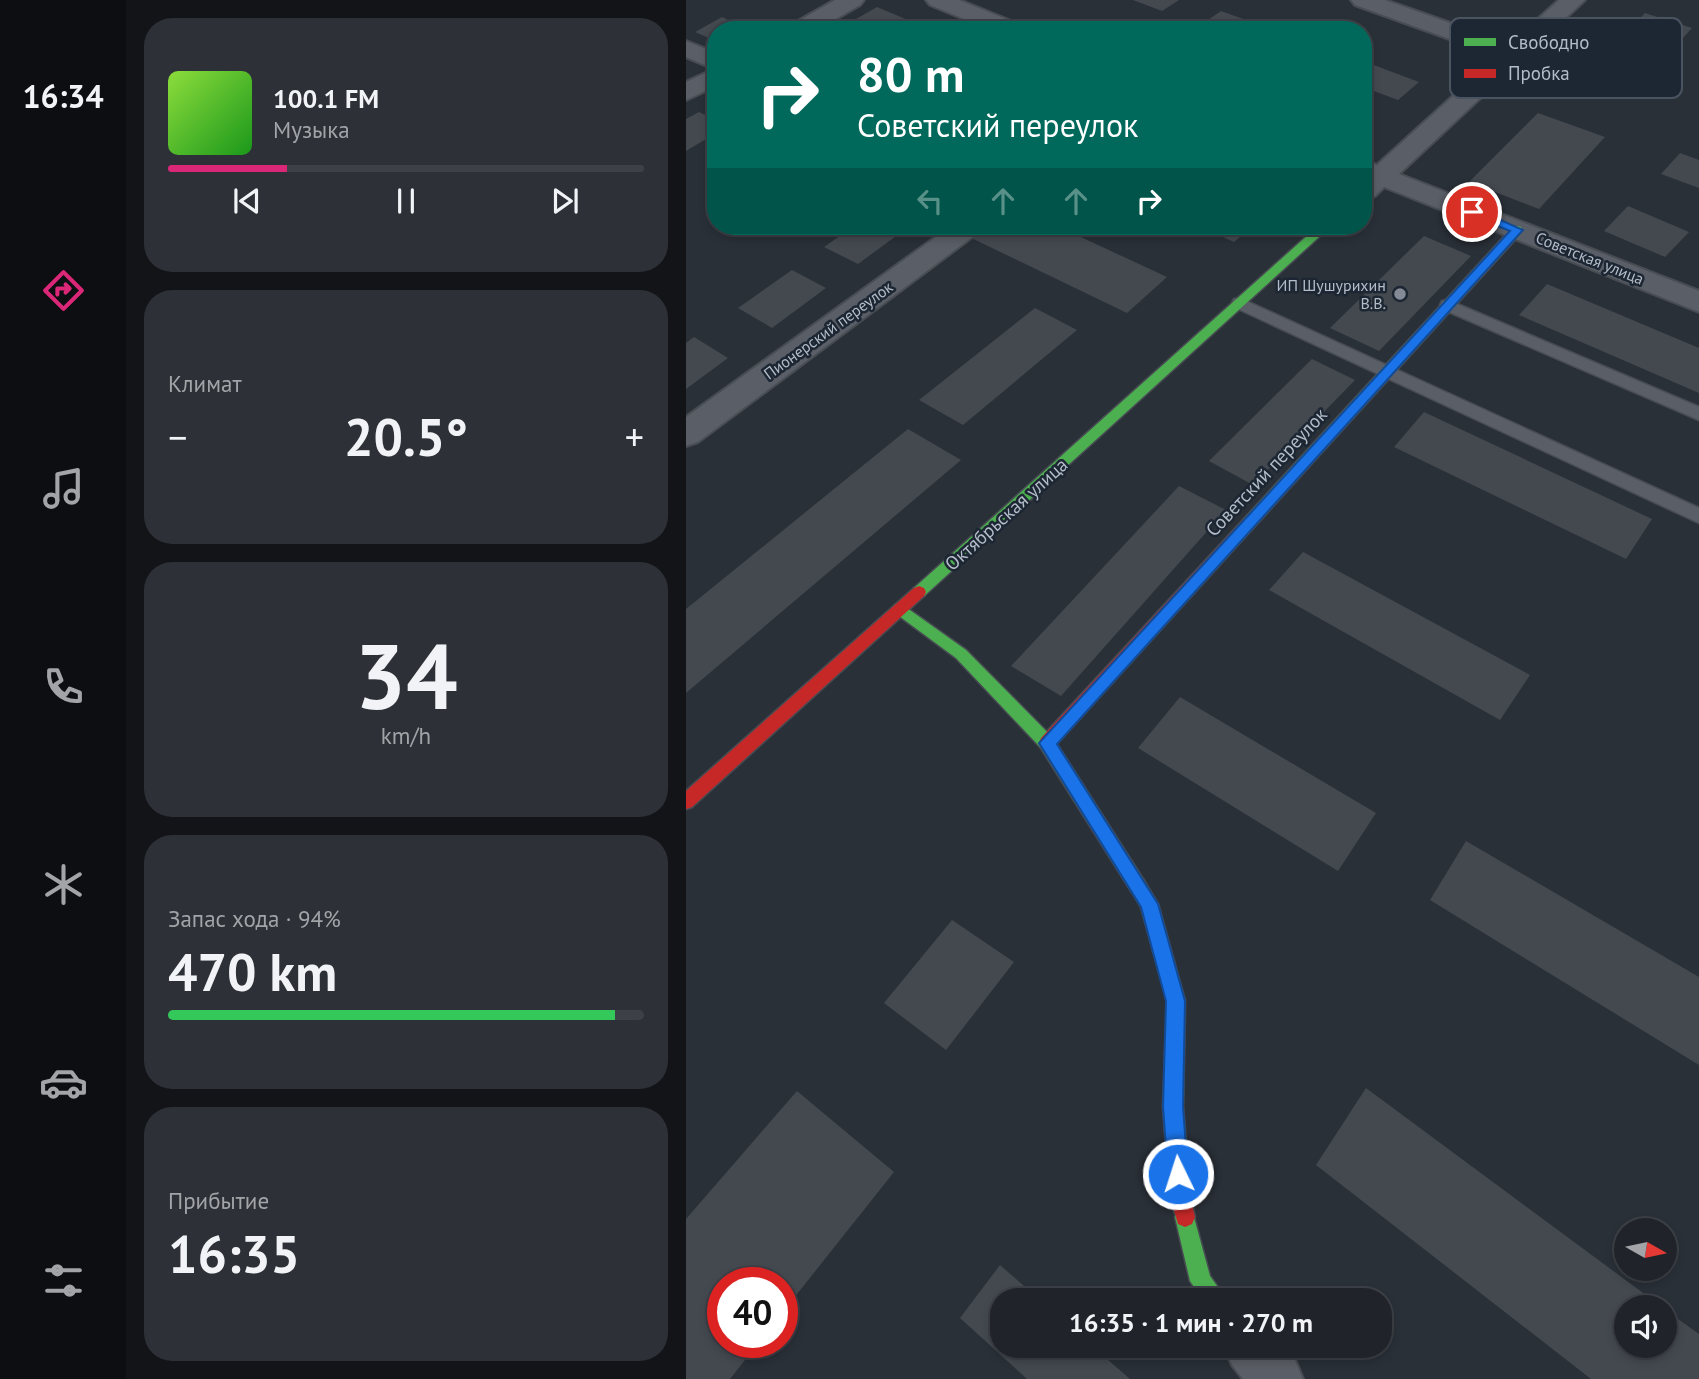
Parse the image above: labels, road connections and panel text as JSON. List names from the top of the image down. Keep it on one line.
{"streets":{"street":["Советская улица","Пионерский переулок","Советский переулок","Октябрьская улица"]},"crossings":[["Советская улица","Советский переулок"]],"places":["ИП Шушурихин В.В."],"legend":["Свободно","Пробка"],"north":"right","page":{"tabs":"16:34","turn":["80 m","Советский переулок"],"song":["100.1 FM","Музыка"],"tile":["Климат",["34","km/h"],["Запас хода · 94%","470 km"],["Прибытие","16:35"]],"heat":["−","20.5°","+"],"limit":"40","trip":"16:35 · 1 мин · 270 m"}}
